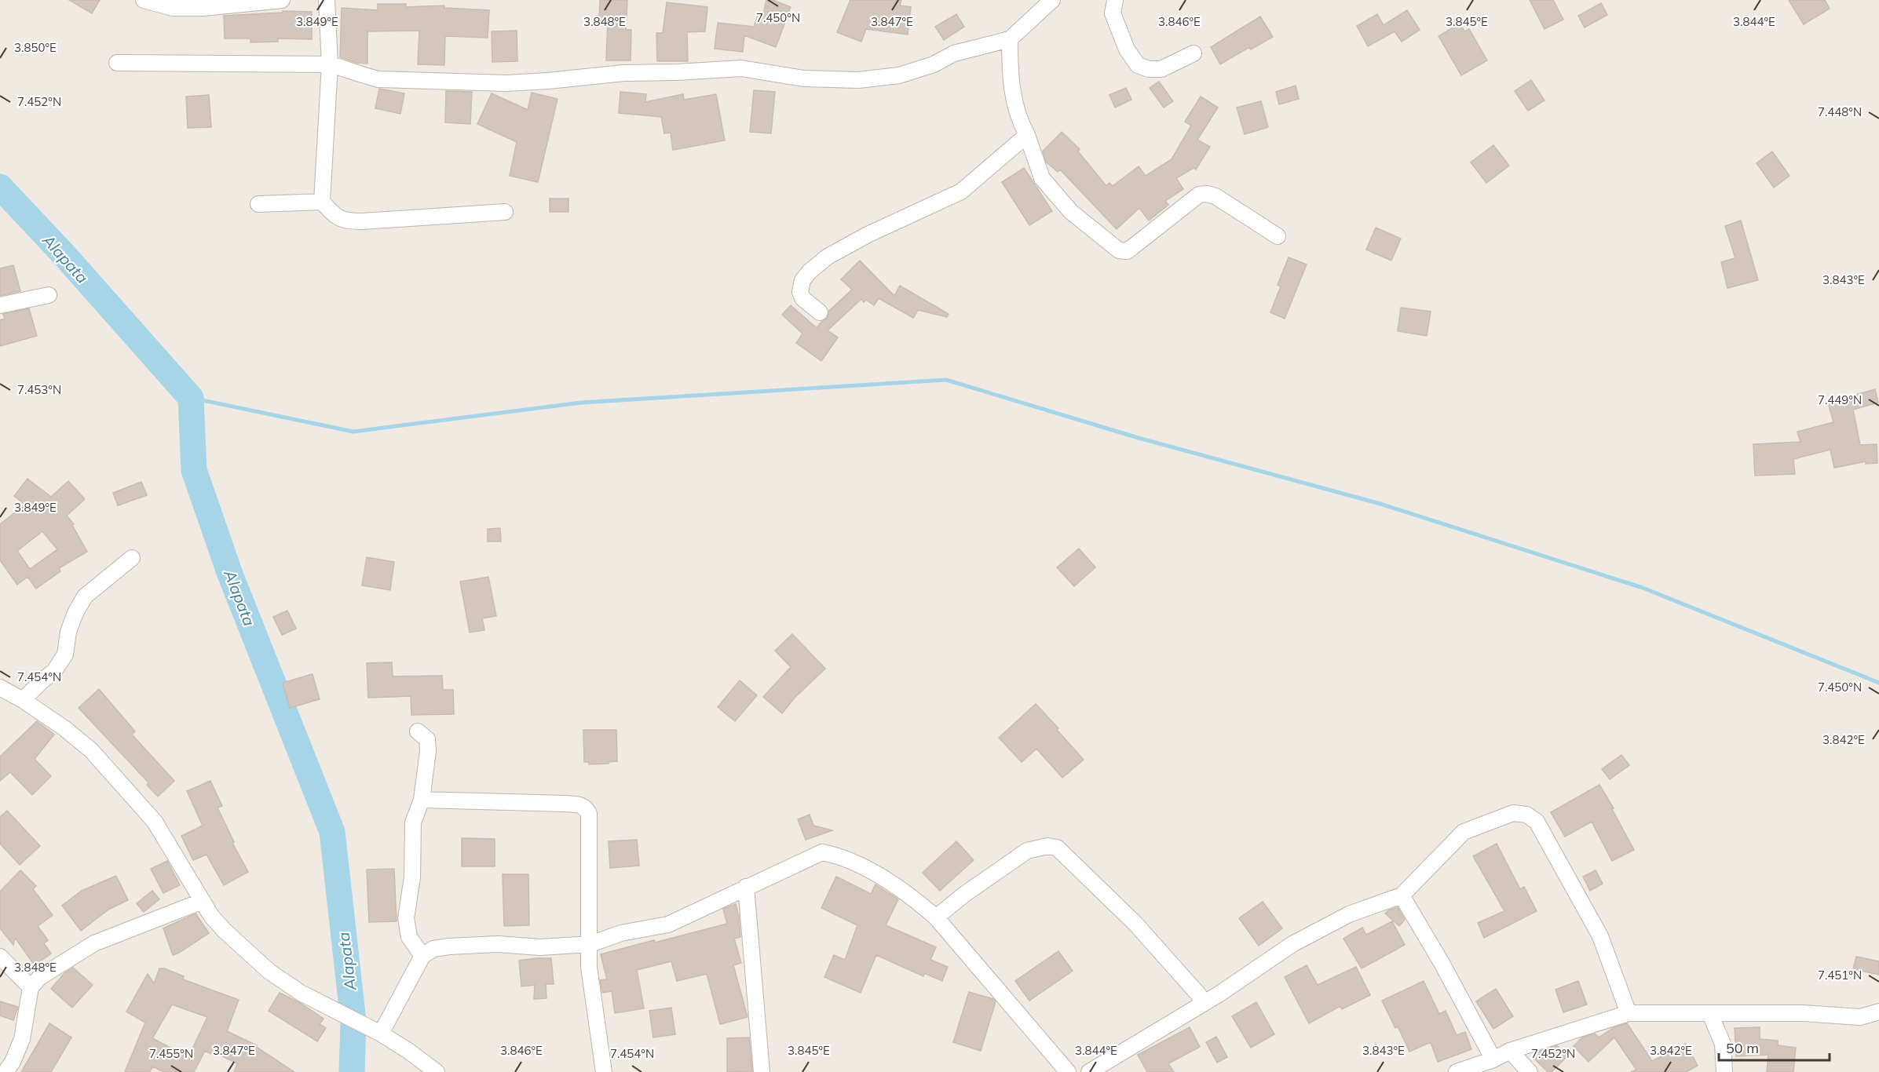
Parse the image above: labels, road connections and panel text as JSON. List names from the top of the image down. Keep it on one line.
{"water":["Alapata"],"scale_bar":"50 m","coordinates":["7.450°N","3.849°E","3.848°E","3.847°E","3.846°E","3.845°E","3.844°E","3.850°E","7.452°N","7.448°N","3.843°E","7.453°N","7.449°N","7.454°N","3.842°E","7.451°N","7.455°N"]}
